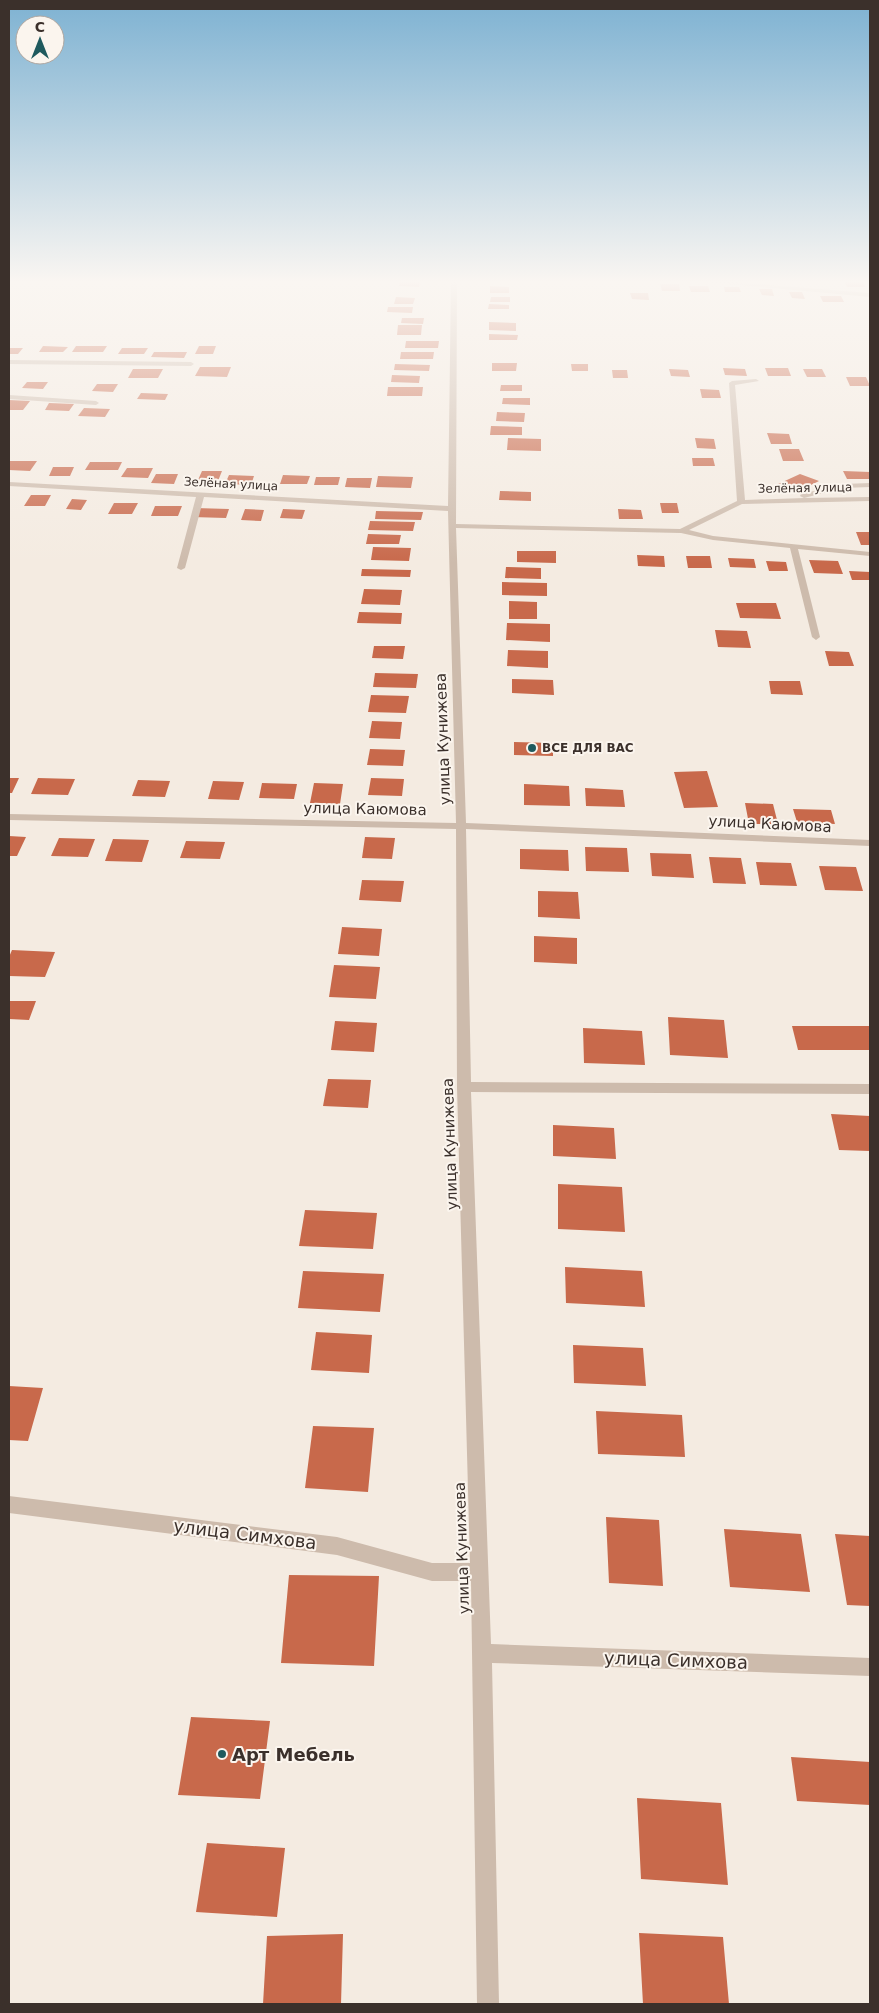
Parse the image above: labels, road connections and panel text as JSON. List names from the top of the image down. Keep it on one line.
{"streets":{"street":["Зелёная улица","улица Кунижева","улица Каюмова","улица Симхова"]},"crossings":[["Зелёная улица","улица Кунижева"],["улица Кунижева","улица Каюмова"],["улица Кунижева","улица Симхова"]],"places":["ВСЕ ДЛЯ ВАС","Арт Мебель"],"north":"top"}
